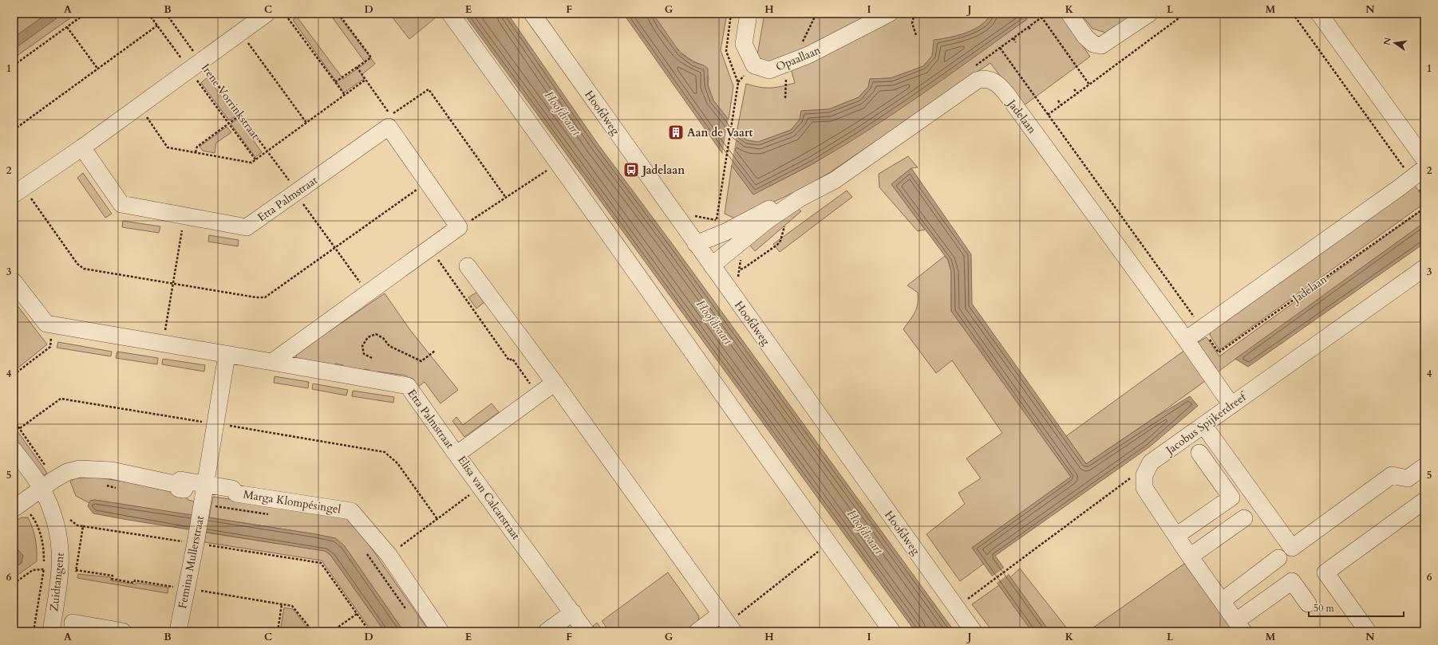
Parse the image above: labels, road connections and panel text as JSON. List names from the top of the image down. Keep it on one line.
{"streets":{"street":["Opaallaan","Irene Vorrinkstraat","Hoofdweg","Jadelaan","Etta Palmstraat","Jacobus Spijkerdreef","Elisa van Calcarstraat","Marga Klompésingel","Femina Mullerstraat","Zuidtangent"]},"crossings":[["Irene Vorrinkstraat","Etta Palmstraat"],["Hoofdweg","Jadelaan"],["Jadelaan","Jacobus Spijkerdreef"],["Etta Palmstraat","Elisa van Calcarstraat"],["Marga Klompésingel","Femina Mullerstraat"],["Marga Klompésingel","Zuidtangent"]],"water":["Hoofdvaart"],"places":{"building":["Aan de Vaart"],"bus stop":["Jadelaan"]},"scale_bar":"50 m","north":"left","grid":{"columns":["A","B","C","D","E","F","G","H","I","J","K","L","M","N"],"rows":["1","2","3","4","5","6"]}}
